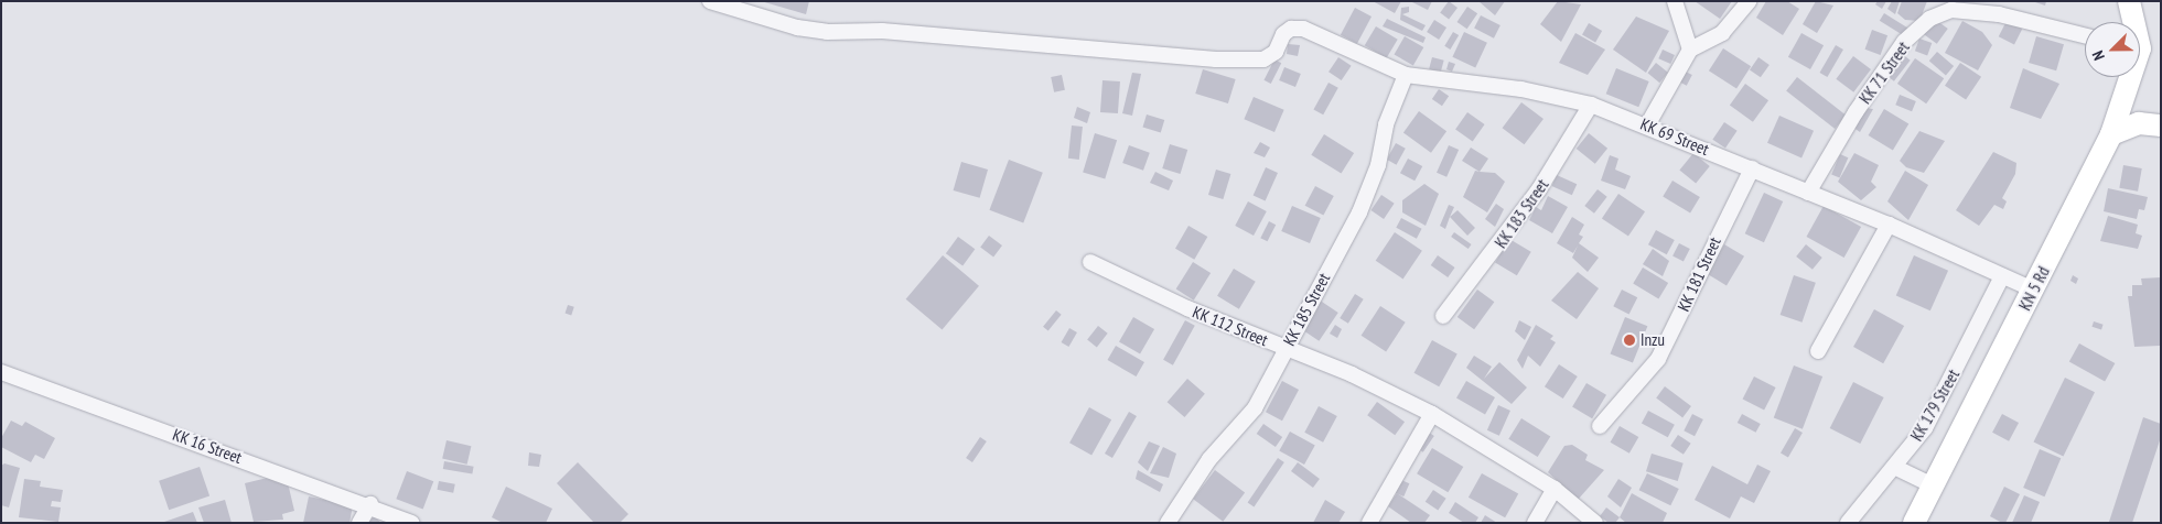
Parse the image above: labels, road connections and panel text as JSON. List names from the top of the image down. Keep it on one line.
{"streets":{"main road":["KN 5 Rd"],"street":["KK 71 Street","KK 69 Street","KK 183 Street","KK 181 Street","KK 185 Street","KK 112 Street","KK 179 Street","KK 16 Street"]},"crossings":[["KK 71 Street","KK 69 Street"],["KK 69 Street","KK 183 Street"],["KK 69 Street","KK 181 Street"],["KK 69 Street","KN 5 Rd"],["KK 69 Street","KK 185 Street"],["KK 69 Street","KK 179 Street"],["KK 185 Street","KK 112 Street"]],"places":["Inzu"],"north":"bottom left"}
